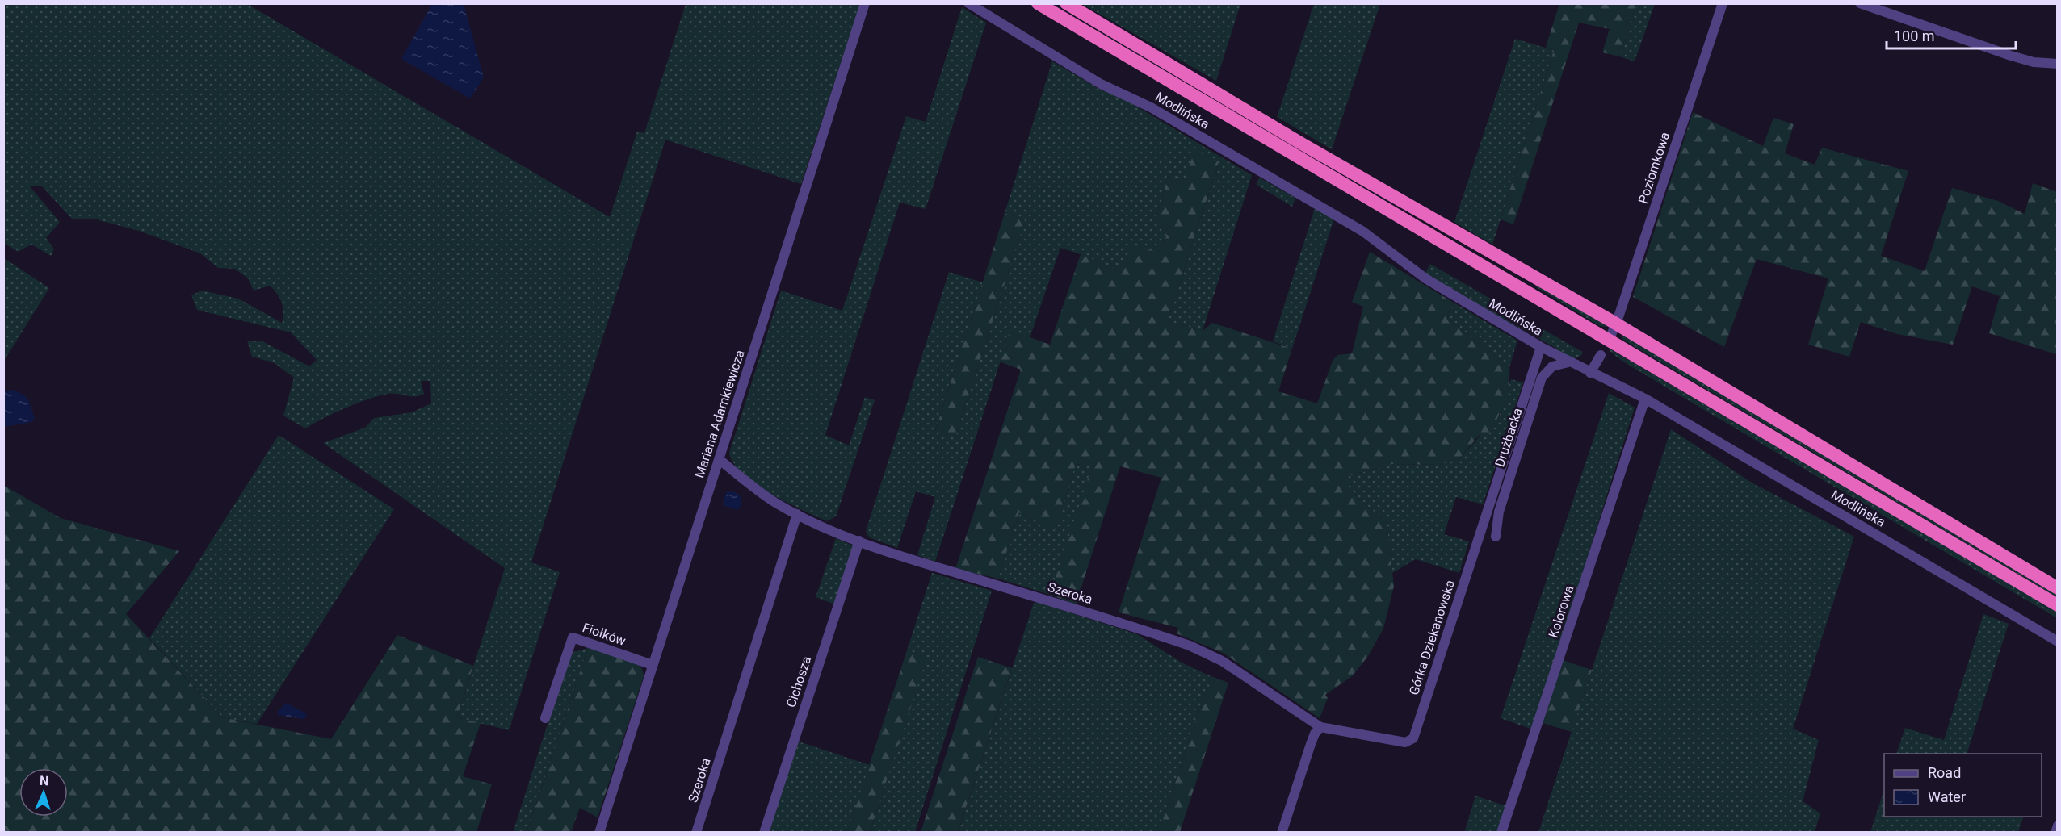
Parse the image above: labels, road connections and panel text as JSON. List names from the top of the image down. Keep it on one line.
{"streets":{"street":["Modlińska","Poziomkowa","Mariana Adamkiewicza","Drużbacka","Szeroka","Kolorowa","Fiołków","Górka Dziekanowska","Cichosza"]},"crossings":[["Modlińska","Drużbacka"],["Modlińska","Kolorowa"],["Modlińska","Górka Dziekanowska"],["Mariana Adamkiewicza","Szeroka"],["Mariana Adamkiewicza","Fiołków"],["Szeroka","Górka Dziekanowska"],["Szeroka","Cichosza"]],"legend":["Road","Water"],"scale_bar":"100 m","north":"top"}
